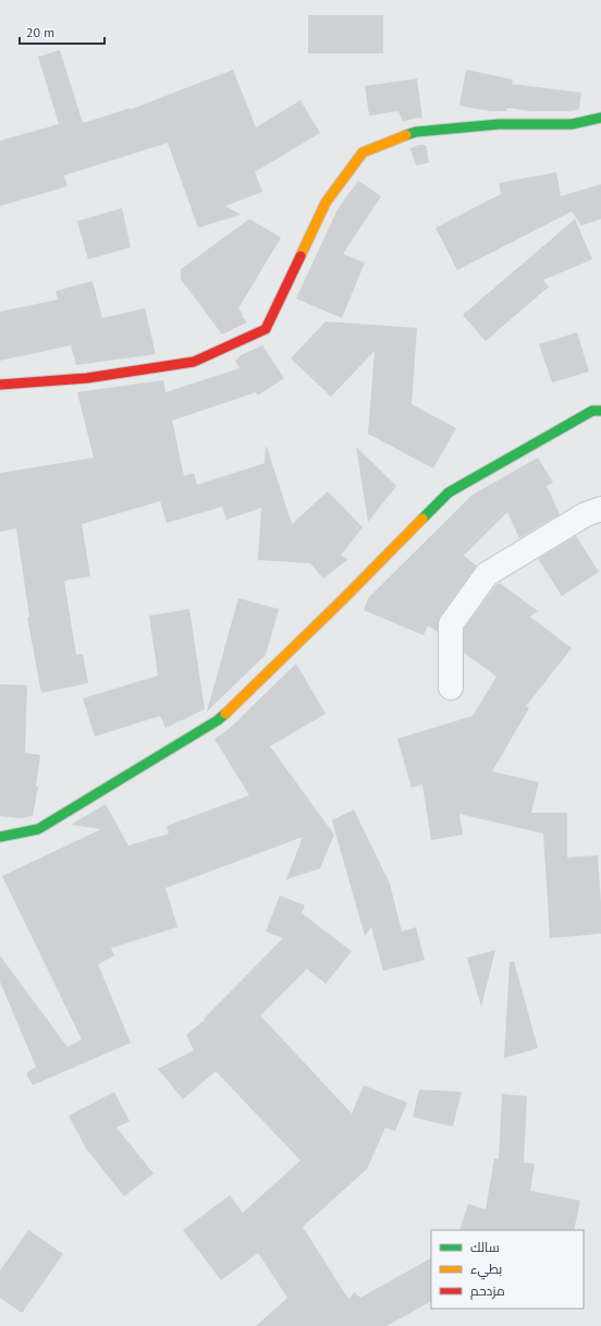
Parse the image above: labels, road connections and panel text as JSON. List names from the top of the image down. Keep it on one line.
{"legend":["سالك","بطيء","مزدحم"],"scale_bar":"20 m"}
